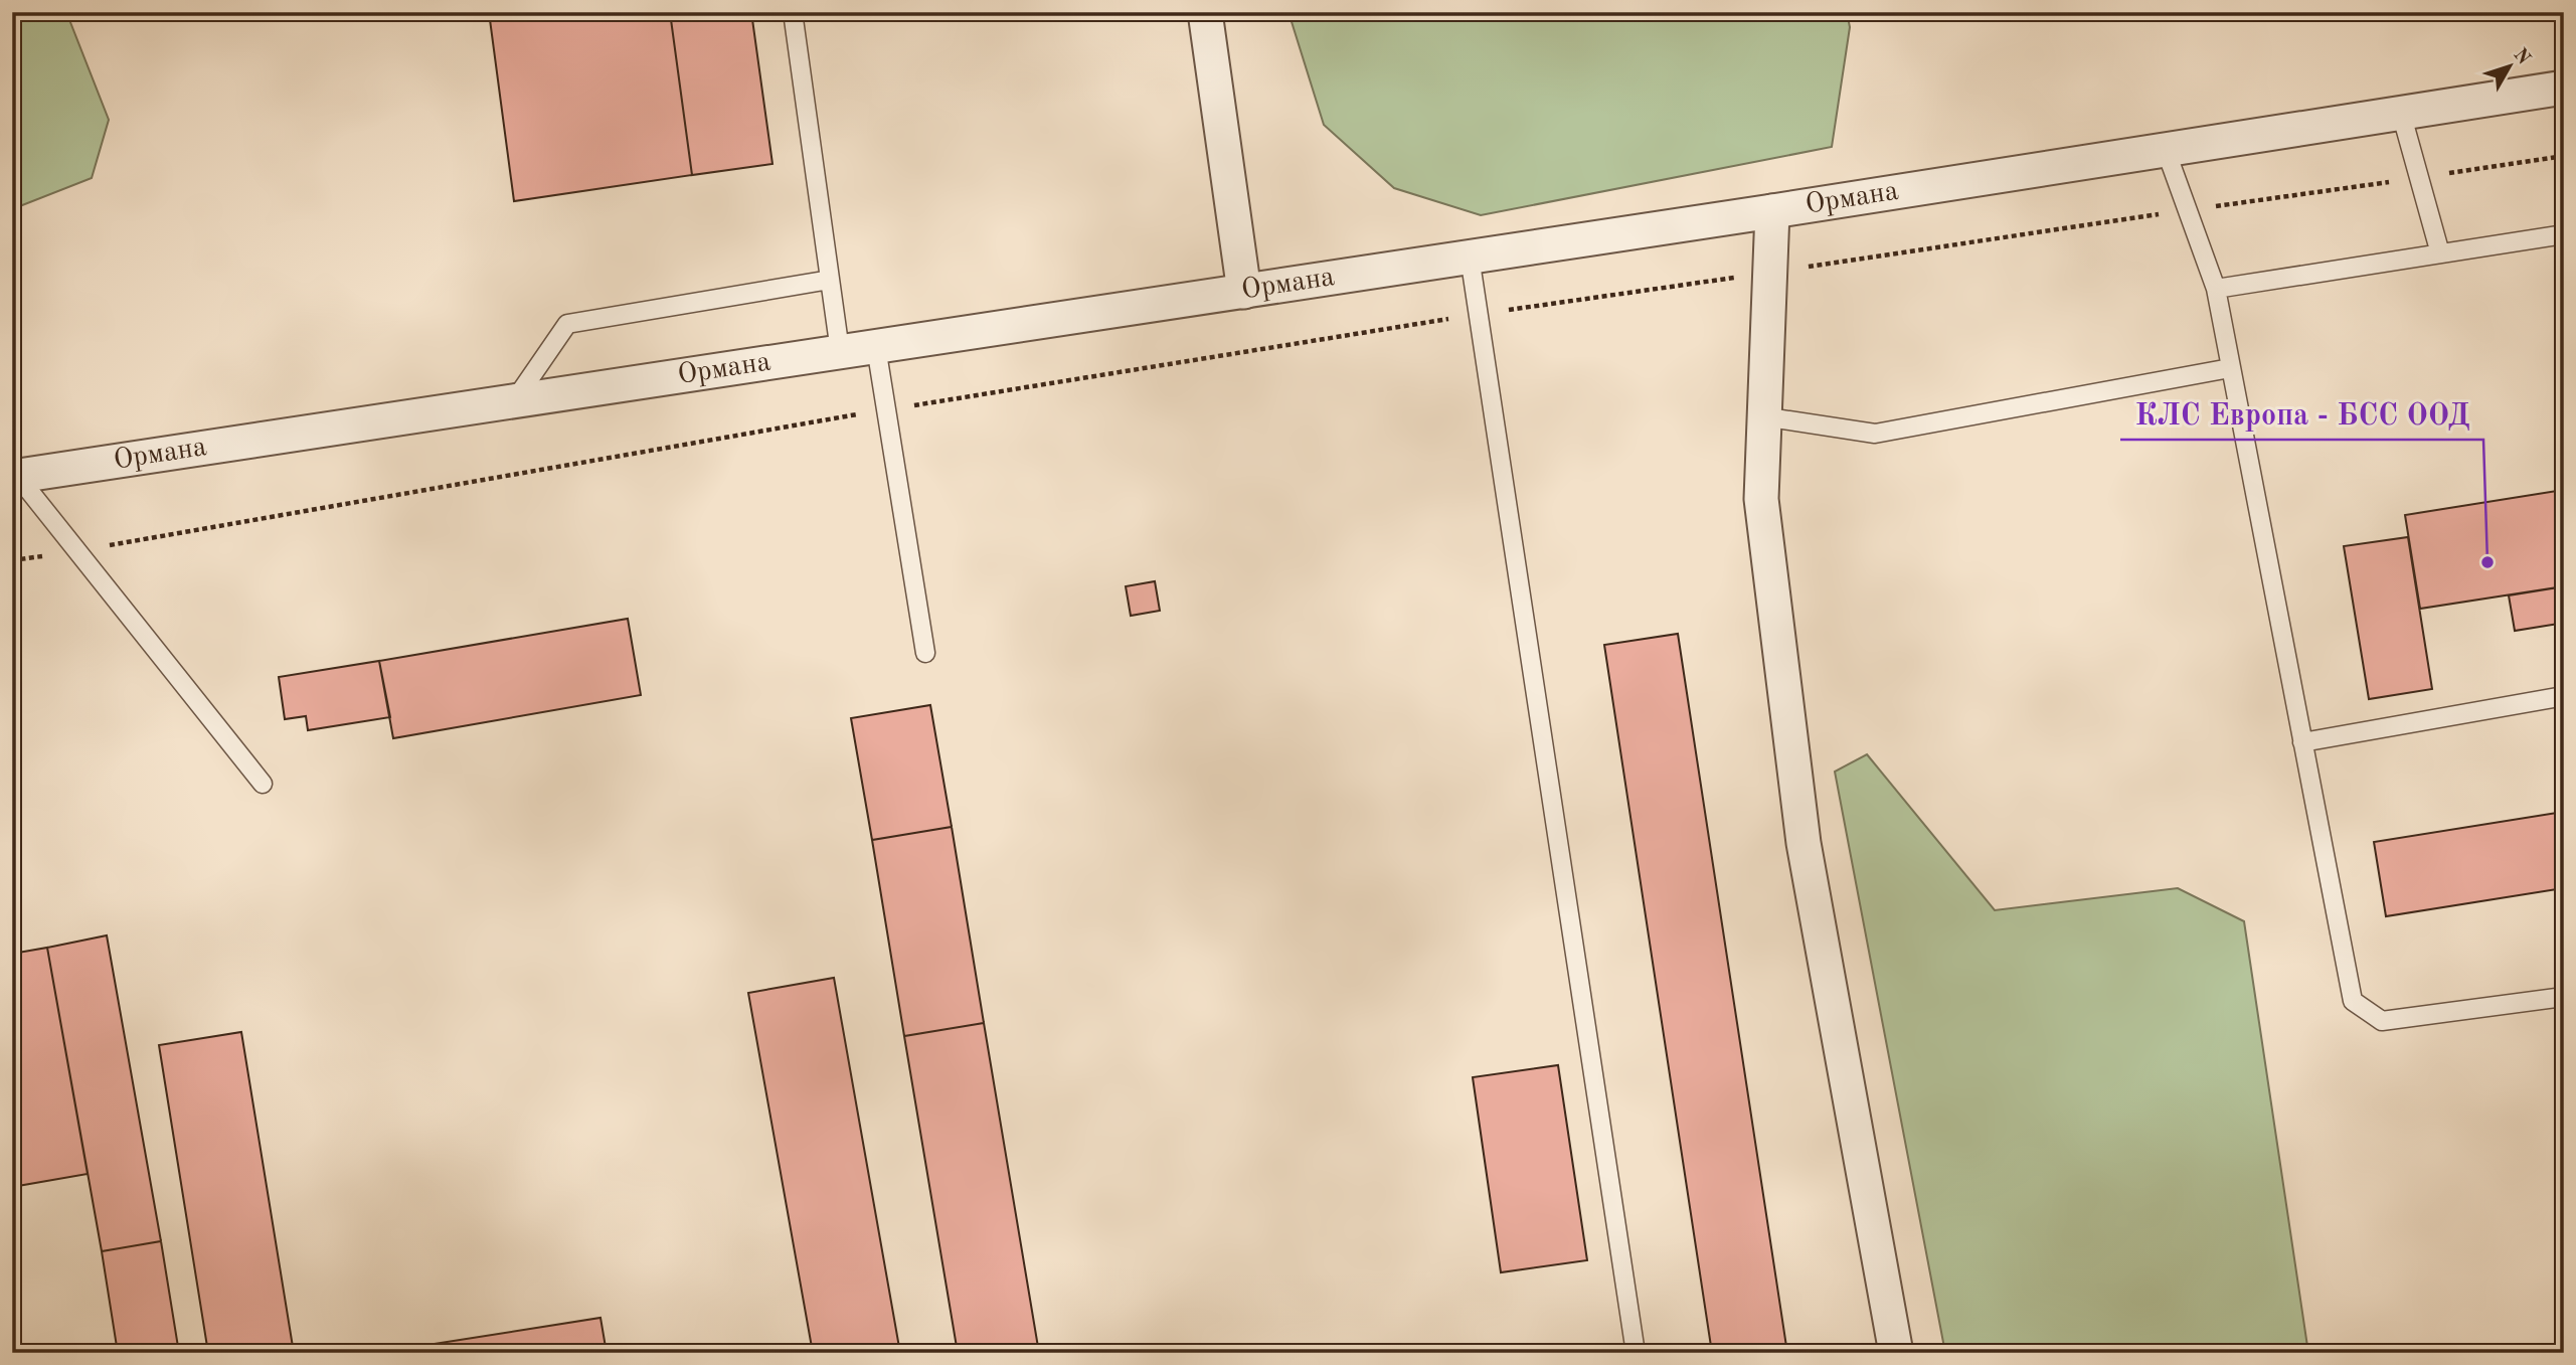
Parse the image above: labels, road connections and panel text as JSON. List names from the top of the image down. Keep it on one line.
{"streets":{"street":["Ормана"]},"places":["КЛС Европа - БСС ООД"],"north":"top right"}
